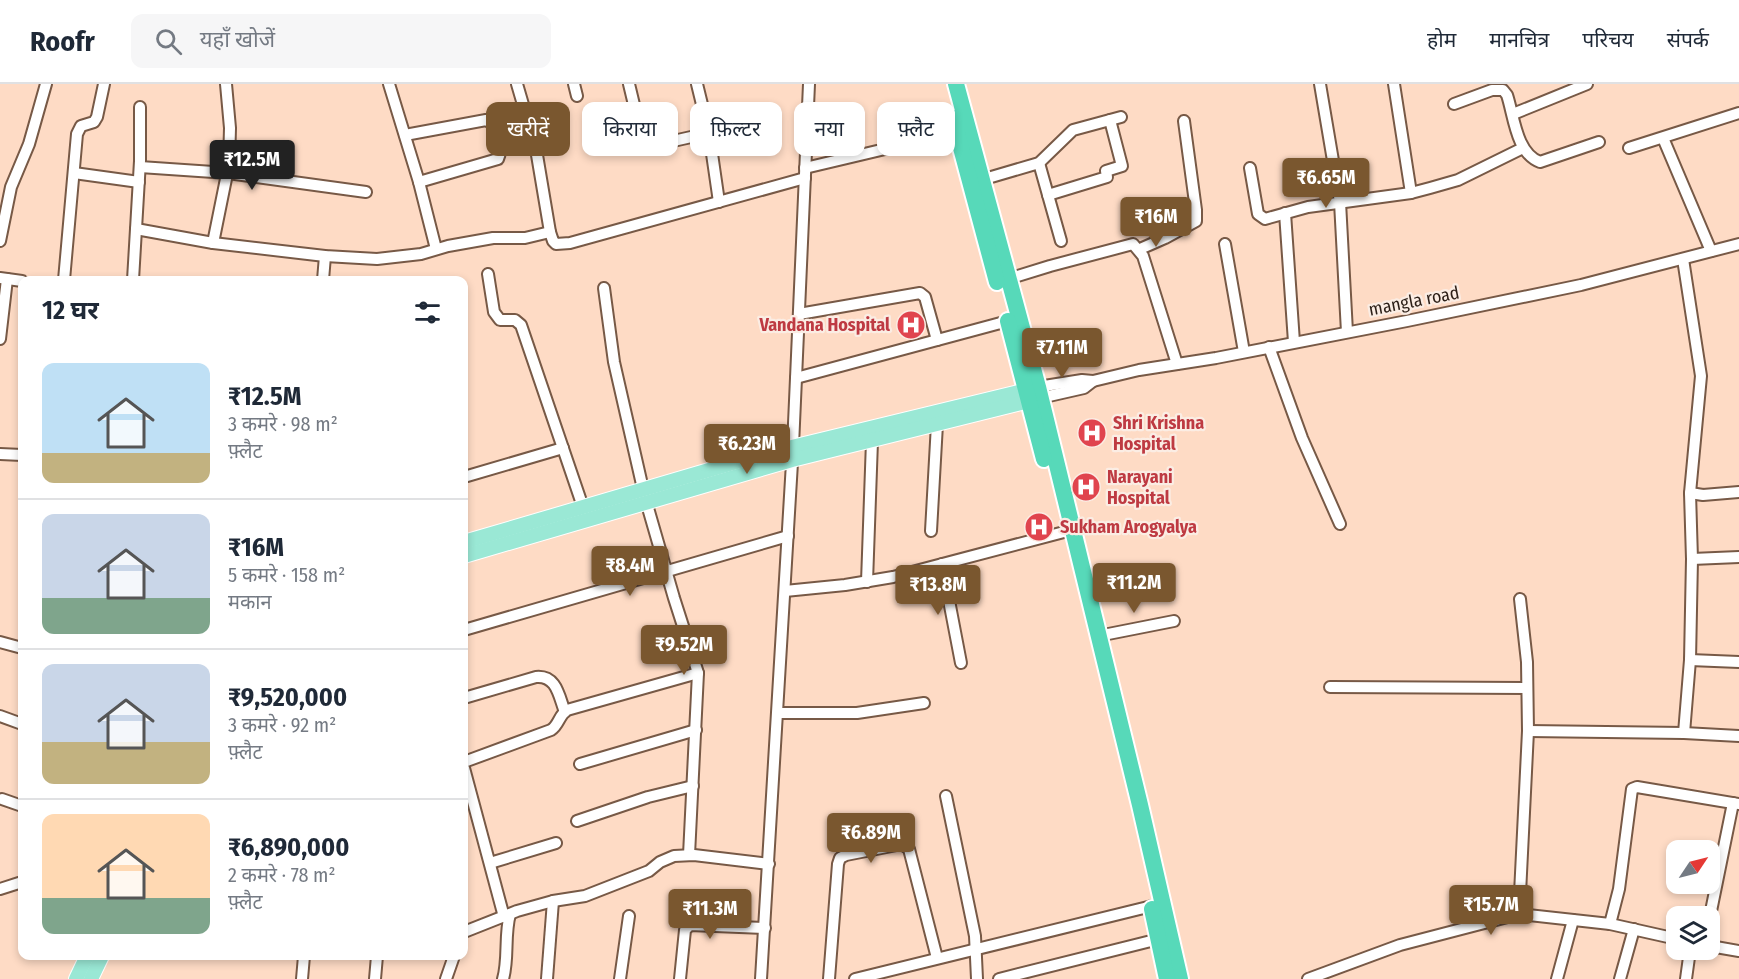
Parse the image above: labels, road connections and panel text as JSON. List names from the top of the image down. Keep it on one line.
{"streets":{"street":["mangla road"]},"places":{"hospital":["Vandana Hospital","Shri Krishna Hospital","Narayani Hospital","Sukham Arogyalya"]},"north":"top right","page":{"header":"Roofr","search":"यहाँ खोजें","nav":["होम","मानचित्र","परिचय","संपर्क"],"chip":["खरीदें","किराया","फ़िल्टर","नया","फ़्लैट"],"price":["₹12.5M","₹6.65M","₹16M","₹7.11M","₹6.23M","₹8.4M","₹11.2M","₹13.8M","₹9.52M","₹6.89M","₹15.7M","₹11.3M"],"heading":"12 घर","list":[{"name":"₹12.5M","note":"3 कमरे · 98 m² · फ़्लैट"},{"name":"₹16M","note":"5 कमरे · 158 m² · मकान"},{"name":"₹9,520,000","note":"3 कमरे · 92 m² · फ़्लैट"},{"name":"₹6,890,000","note":"2 कमरे · 78 m² · फ़्लैट"}]}}
